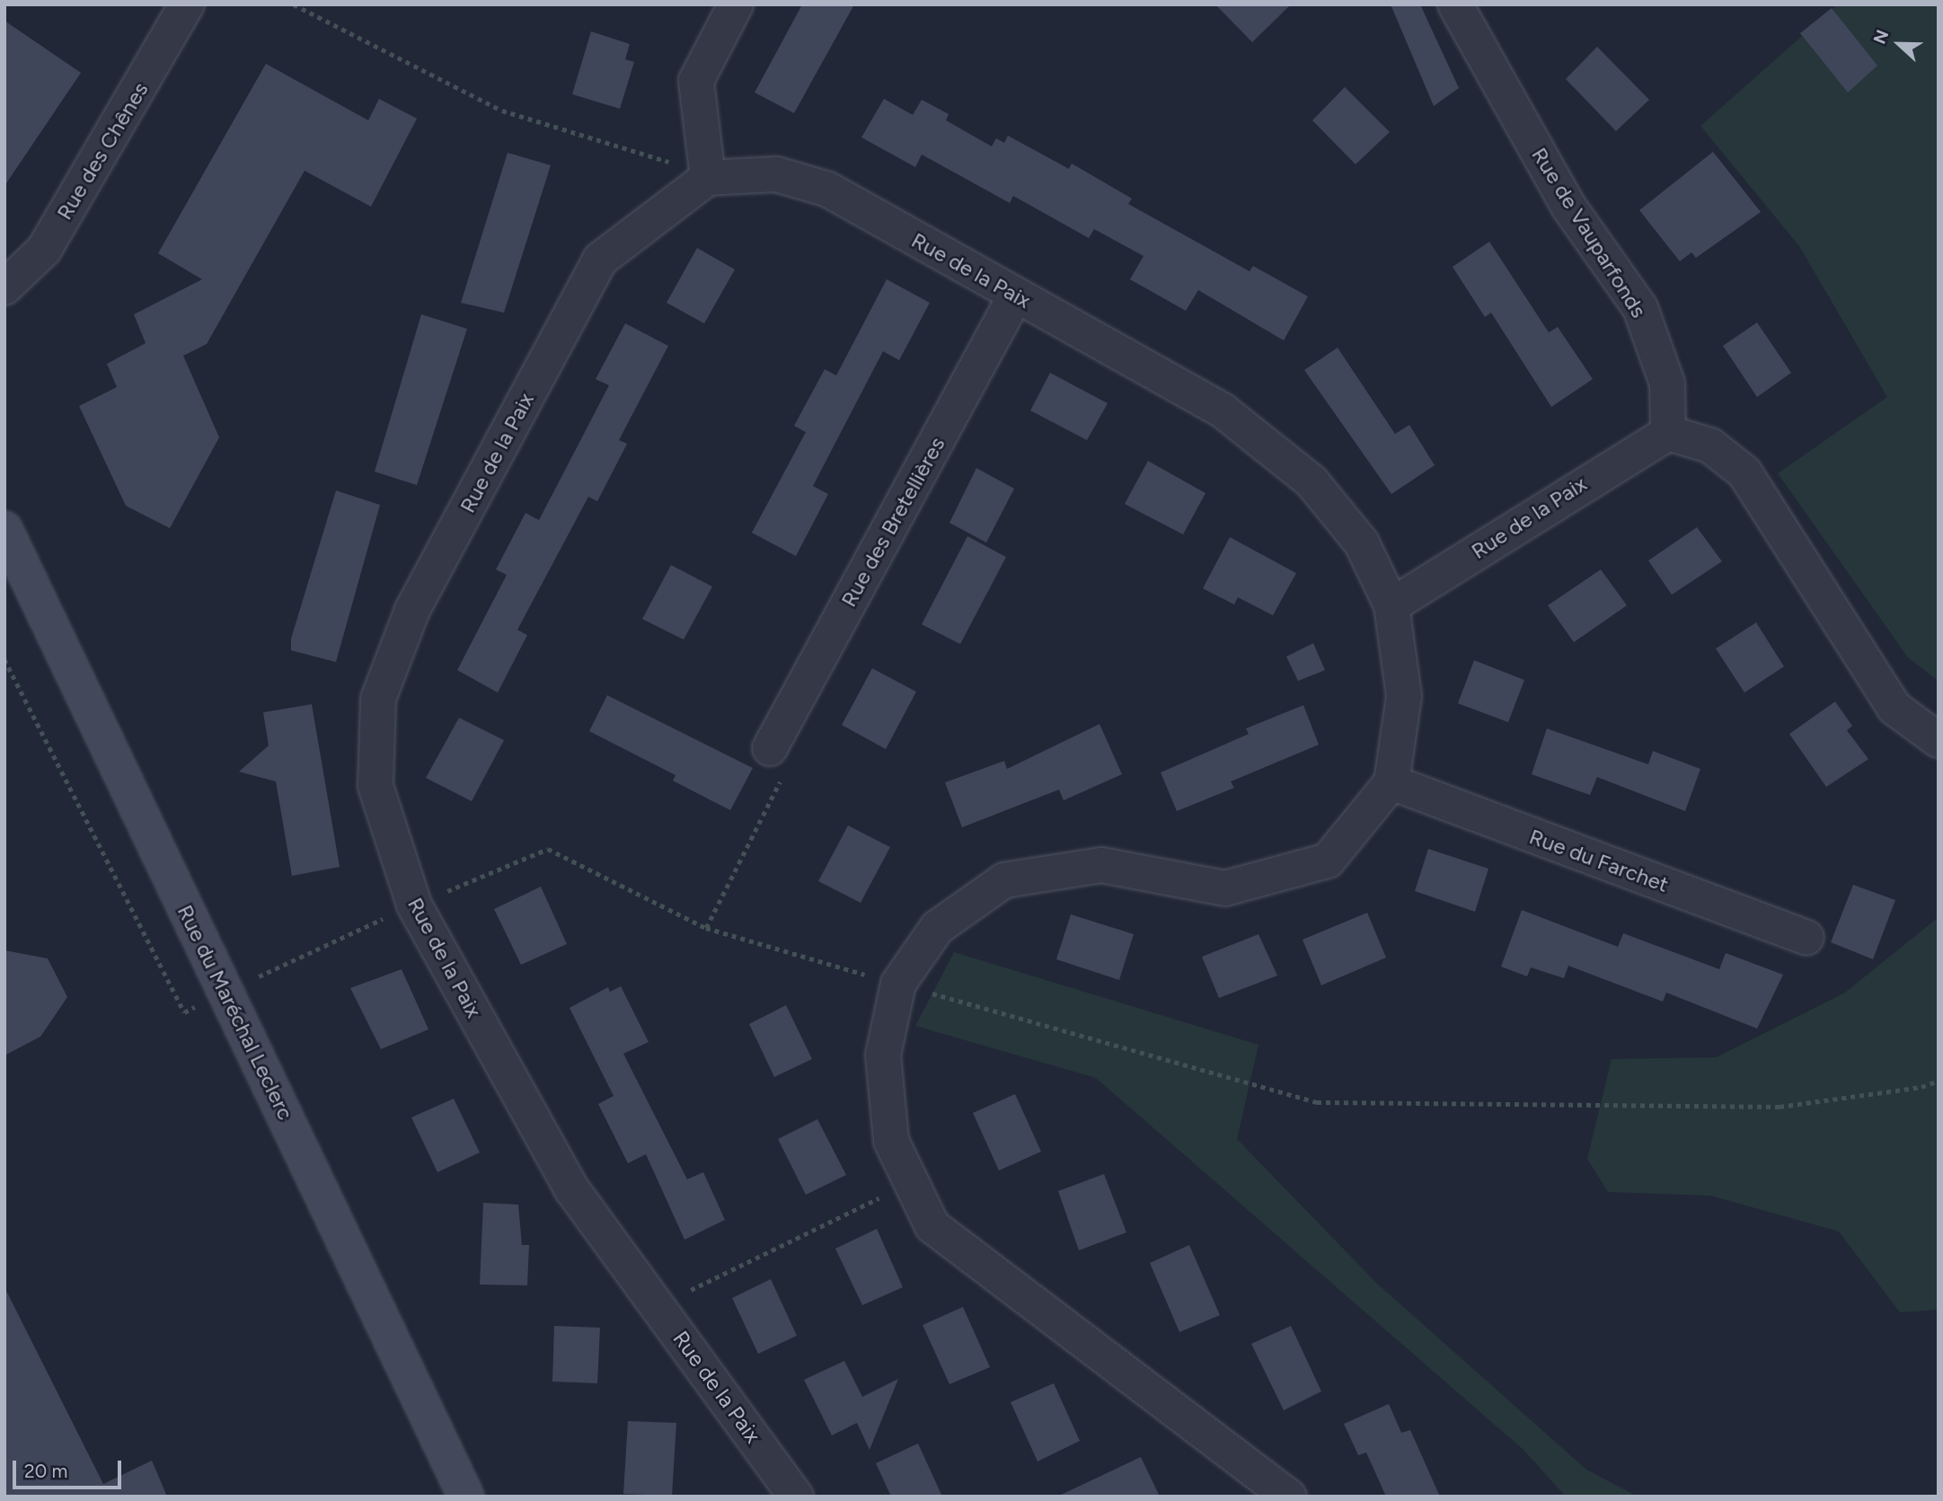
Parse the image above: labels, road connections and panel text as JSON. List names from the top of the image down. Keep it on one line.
{"streets":{"main road":["Rue du Maréchal Leclerc"],"street":["Rue des Chênes","Rue de Vauparfonds","Rue de la Paix","Rue des Bretellières","Rue du Farchet"]},"crossings":[["Rue de Vauparfonds","Rue de la Paix"],["Rue de la Paix","Rue des Bretellières"],["Rue de la Paix","Rue du Farchet"]],"scale_bar":"20 m","north":"left"}
